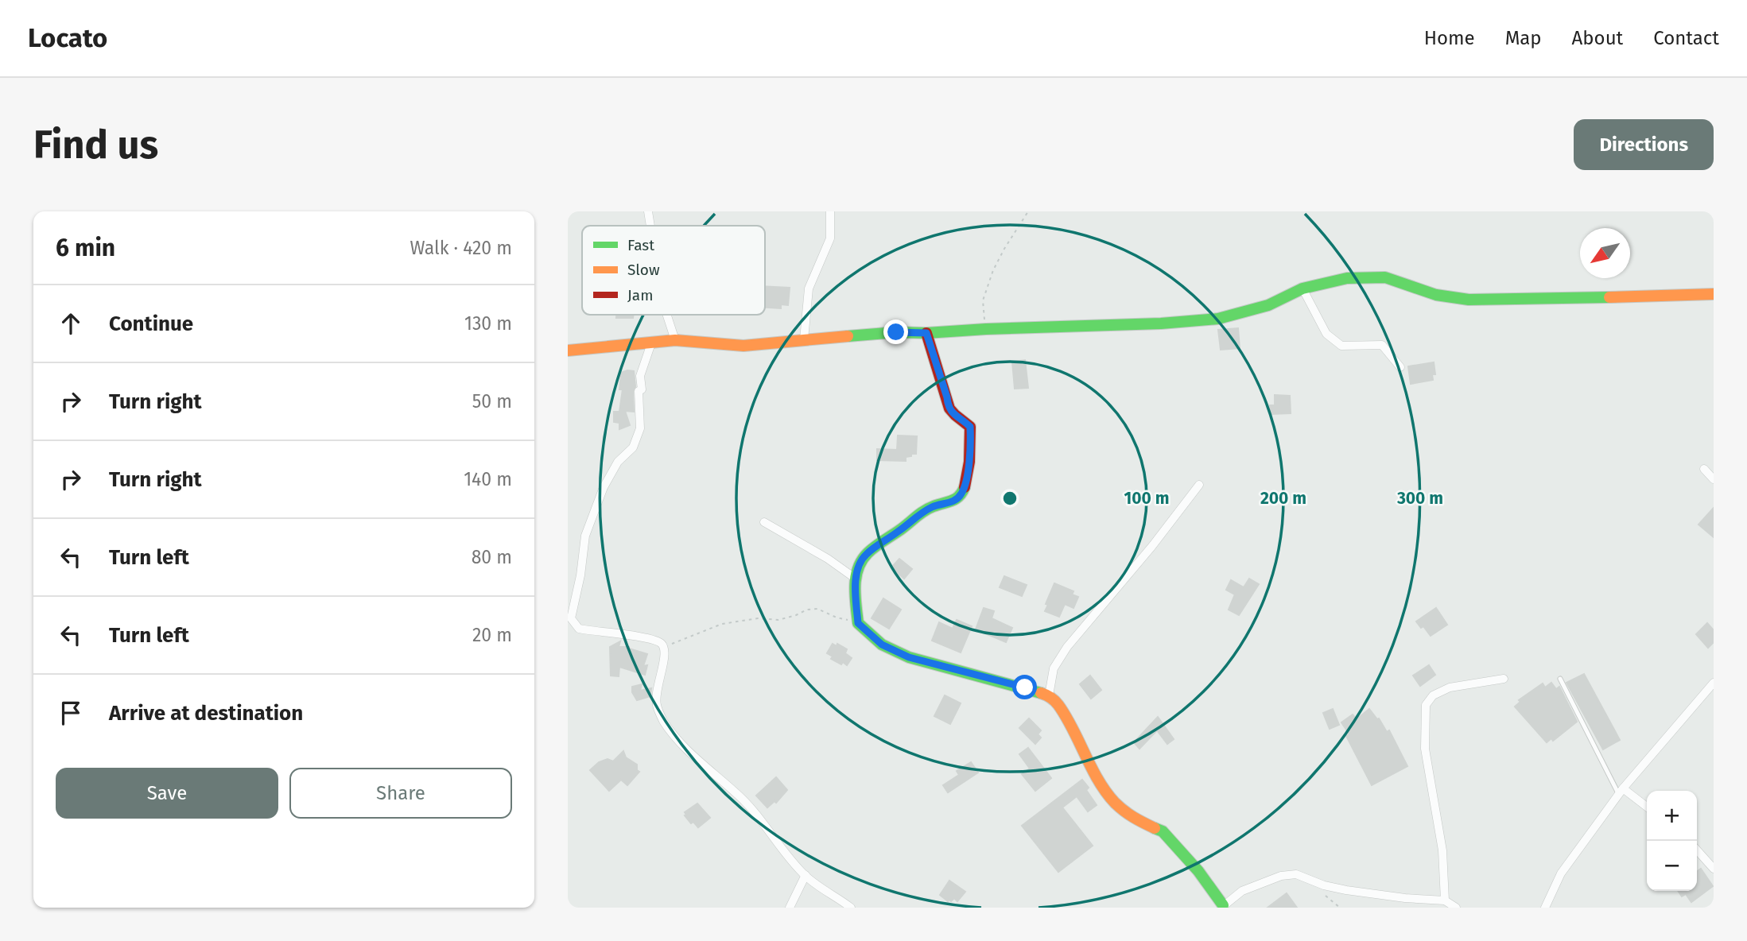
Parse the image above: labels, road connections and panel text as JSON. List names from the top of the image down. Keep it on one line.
{"legend":["Fast","Slow","Jam"],"north":"bottom left","page":{"header":"Locato","nav":["Home","Map","About","Contact"],"buttons":["Directions",["Save","Share"]],"title":"Find us","heading":["6 min","Walk · 420 m"],"list":[["Continue","130 m"],["Turn right","50 m"],["Turn right","140 m"],["Turn left","80 m"],["Turn left","20 m"],"Arrive at destination"],"map_buttons":["+","−"]},"rings":["100 m","200 m","300 m"]}
